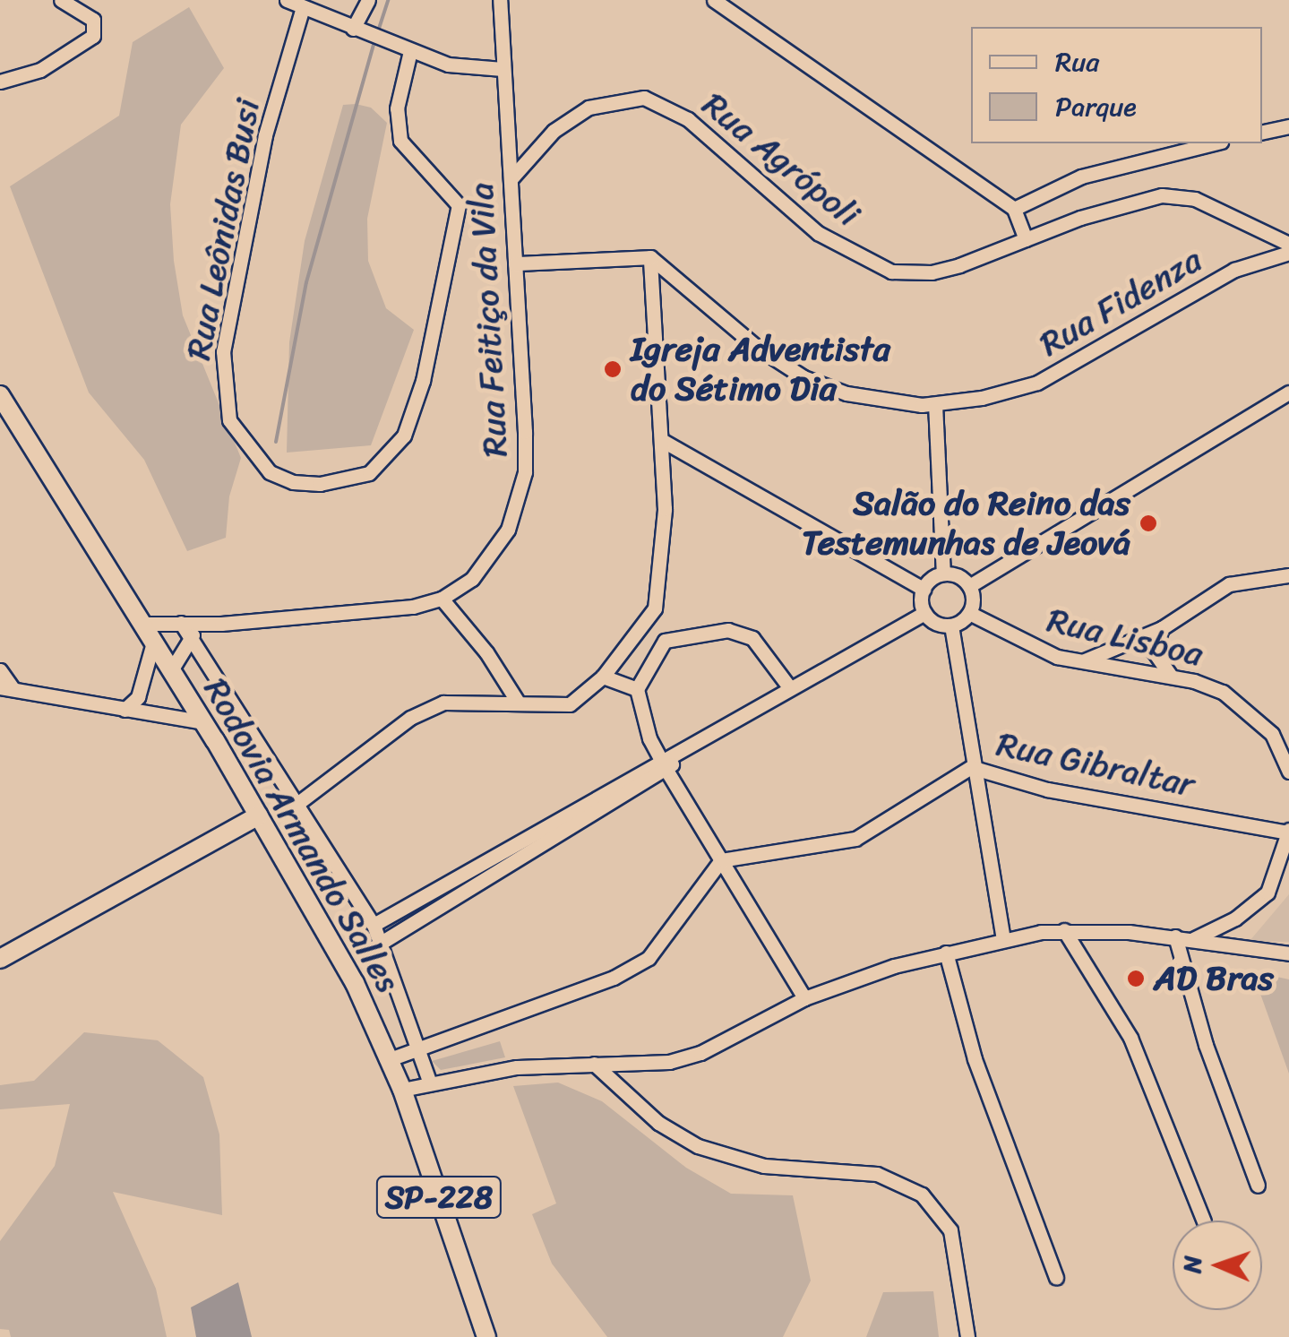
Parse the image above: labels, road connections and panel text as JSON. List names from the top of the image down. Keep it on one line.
{"streets":{"main road":["Rodovia Armando Salles","SP-228"],"street":["Rua Agrópoli","Rua Leônidas Busi","Rua Fidenza","Rua Feitiço da Vila","Rua Lisboa","Rua Gibraltar"]},"crossings":[["Rua Agrópoli","Rua Feitiço da Vila"]],"places":["Igreja Adventista do Sétimo Dia","Salão do Reino das Testemunhas de Jeová","AD Bras"],"legend":["Rua","Parque"],"north":"left"}
